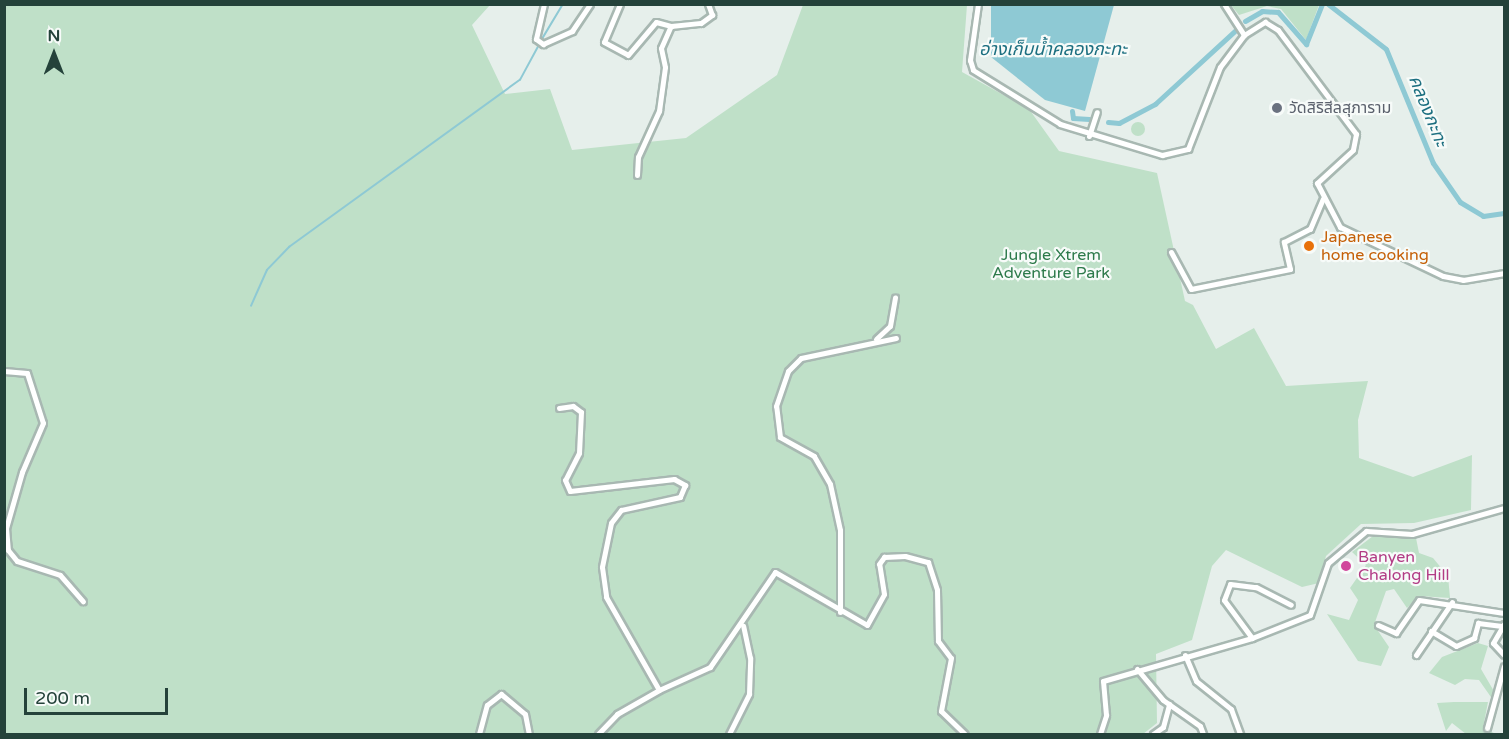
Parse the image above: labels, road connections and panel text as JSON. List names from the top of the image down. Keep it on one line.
{"water":["อ่างเก็บน้ำคลองกะทะ","คลองกะทะ"],"parks":["Jungle Xtrem Adventure Park"],"places":["วัดสิริสีลสุภาราม","Japanese home cooking","Banyen Chalong Hill"],"scale_bar":"200 m","north":"top"}
